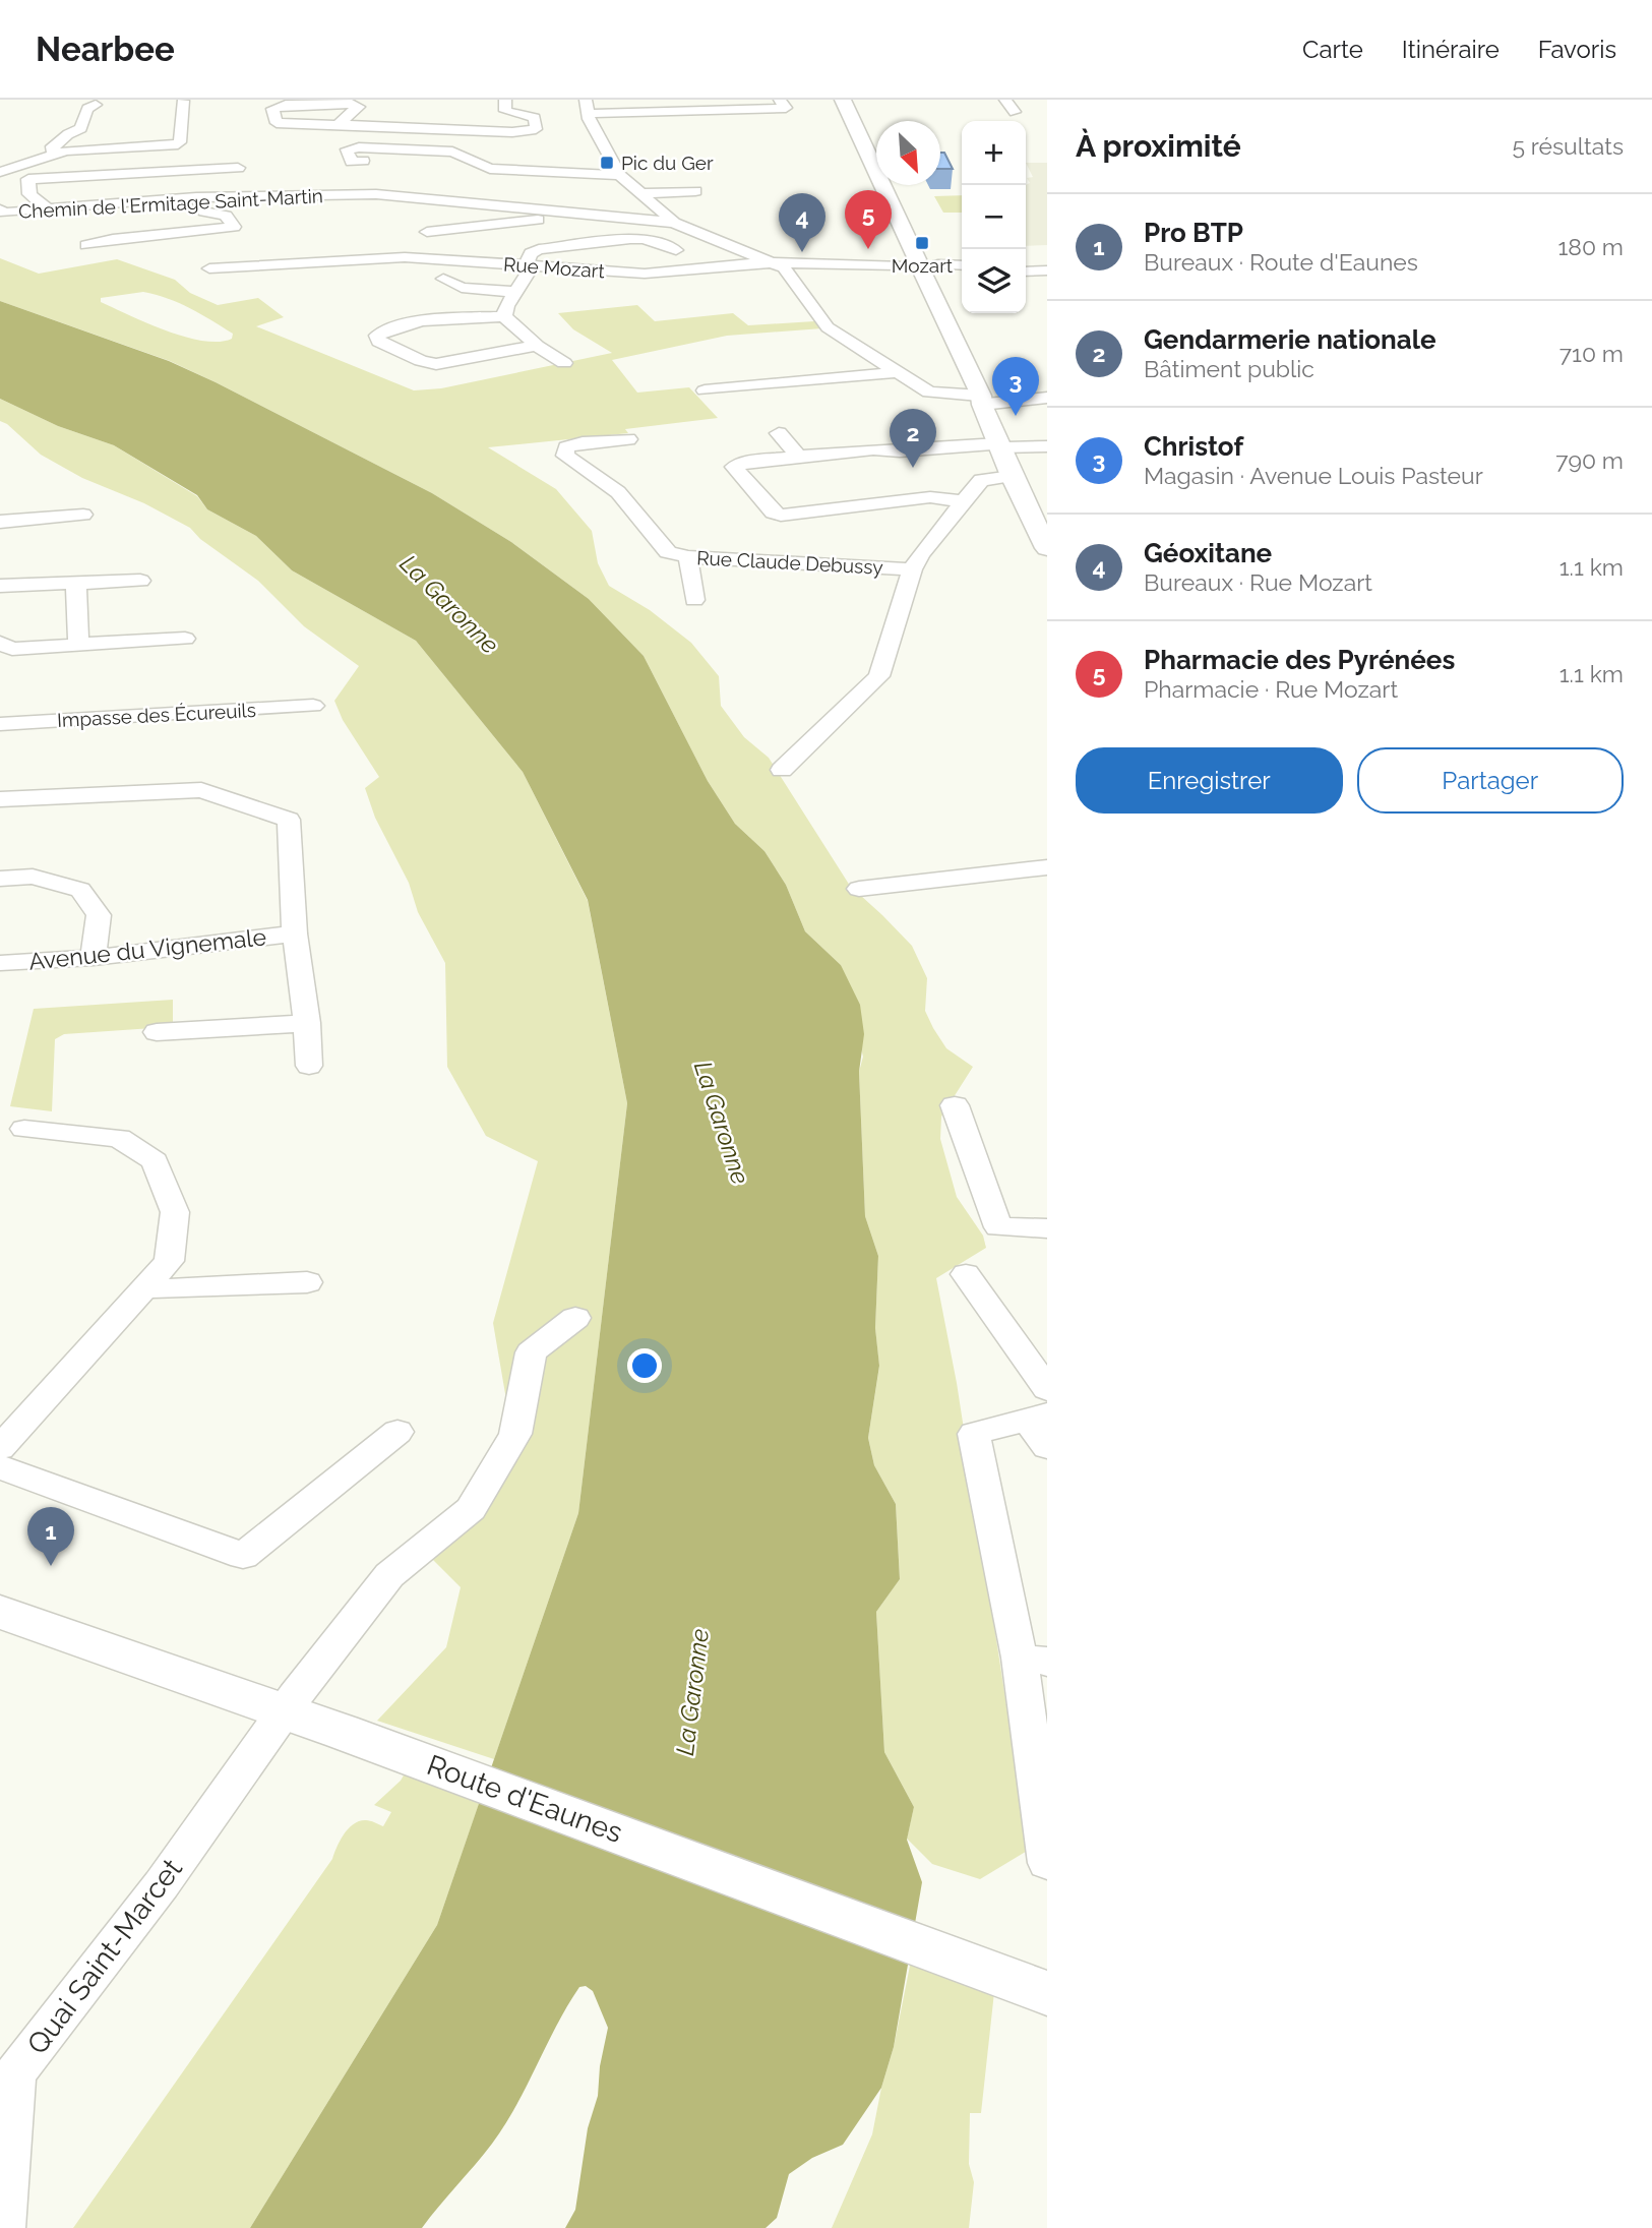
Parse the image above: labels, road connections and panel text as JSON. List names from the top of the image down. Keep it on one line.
{"streets":{"main road":["Route d'Eaunes"],"street":["Chemin de l'Ermitage Saint-Martin","Rue Mozart","Rue Claude Debussy","Impasse des Écureuils","Avenue du Vignemale","Quai Saint-Marcet"]},"crossings":[["Route d'Eaunes","Quai Saint-Marcet"]],"water":["La Garonne"],"places":{"transit":["Pic du Ger","Mozart"]},"north":"bottom right","page":{"header":"Nearbee","nav":["Carte","Itinéraire","Favoris"],"heading":["À proximité","5 résultats"],"map_buttons":["+","−"],"pins":["5","4","3","2","1"],"list":[{"mark":"1","name":"Pro BTP","note":"Bureaux · Route d'Eaunes","value":"180 m"},{"mark":"2","name":"Gendarmerie nationale","note":"Bâtiment public","value":"710 m"},{"mark":"3","name":"Christof","note":"Magasin · Avenue Louis Pasteur","value":"790 m"},{"mark":"4","name":"Géoxitane","note":"Bureaux · Rue Mozart","value":"1.1 km"},{"mark":"5","name":"Pharmacie des Pyrénées","note":"Pharmacie · Rue Mozart","value":"1.1 km"}],"buttons":["Enregistrer","Partager"]}}
